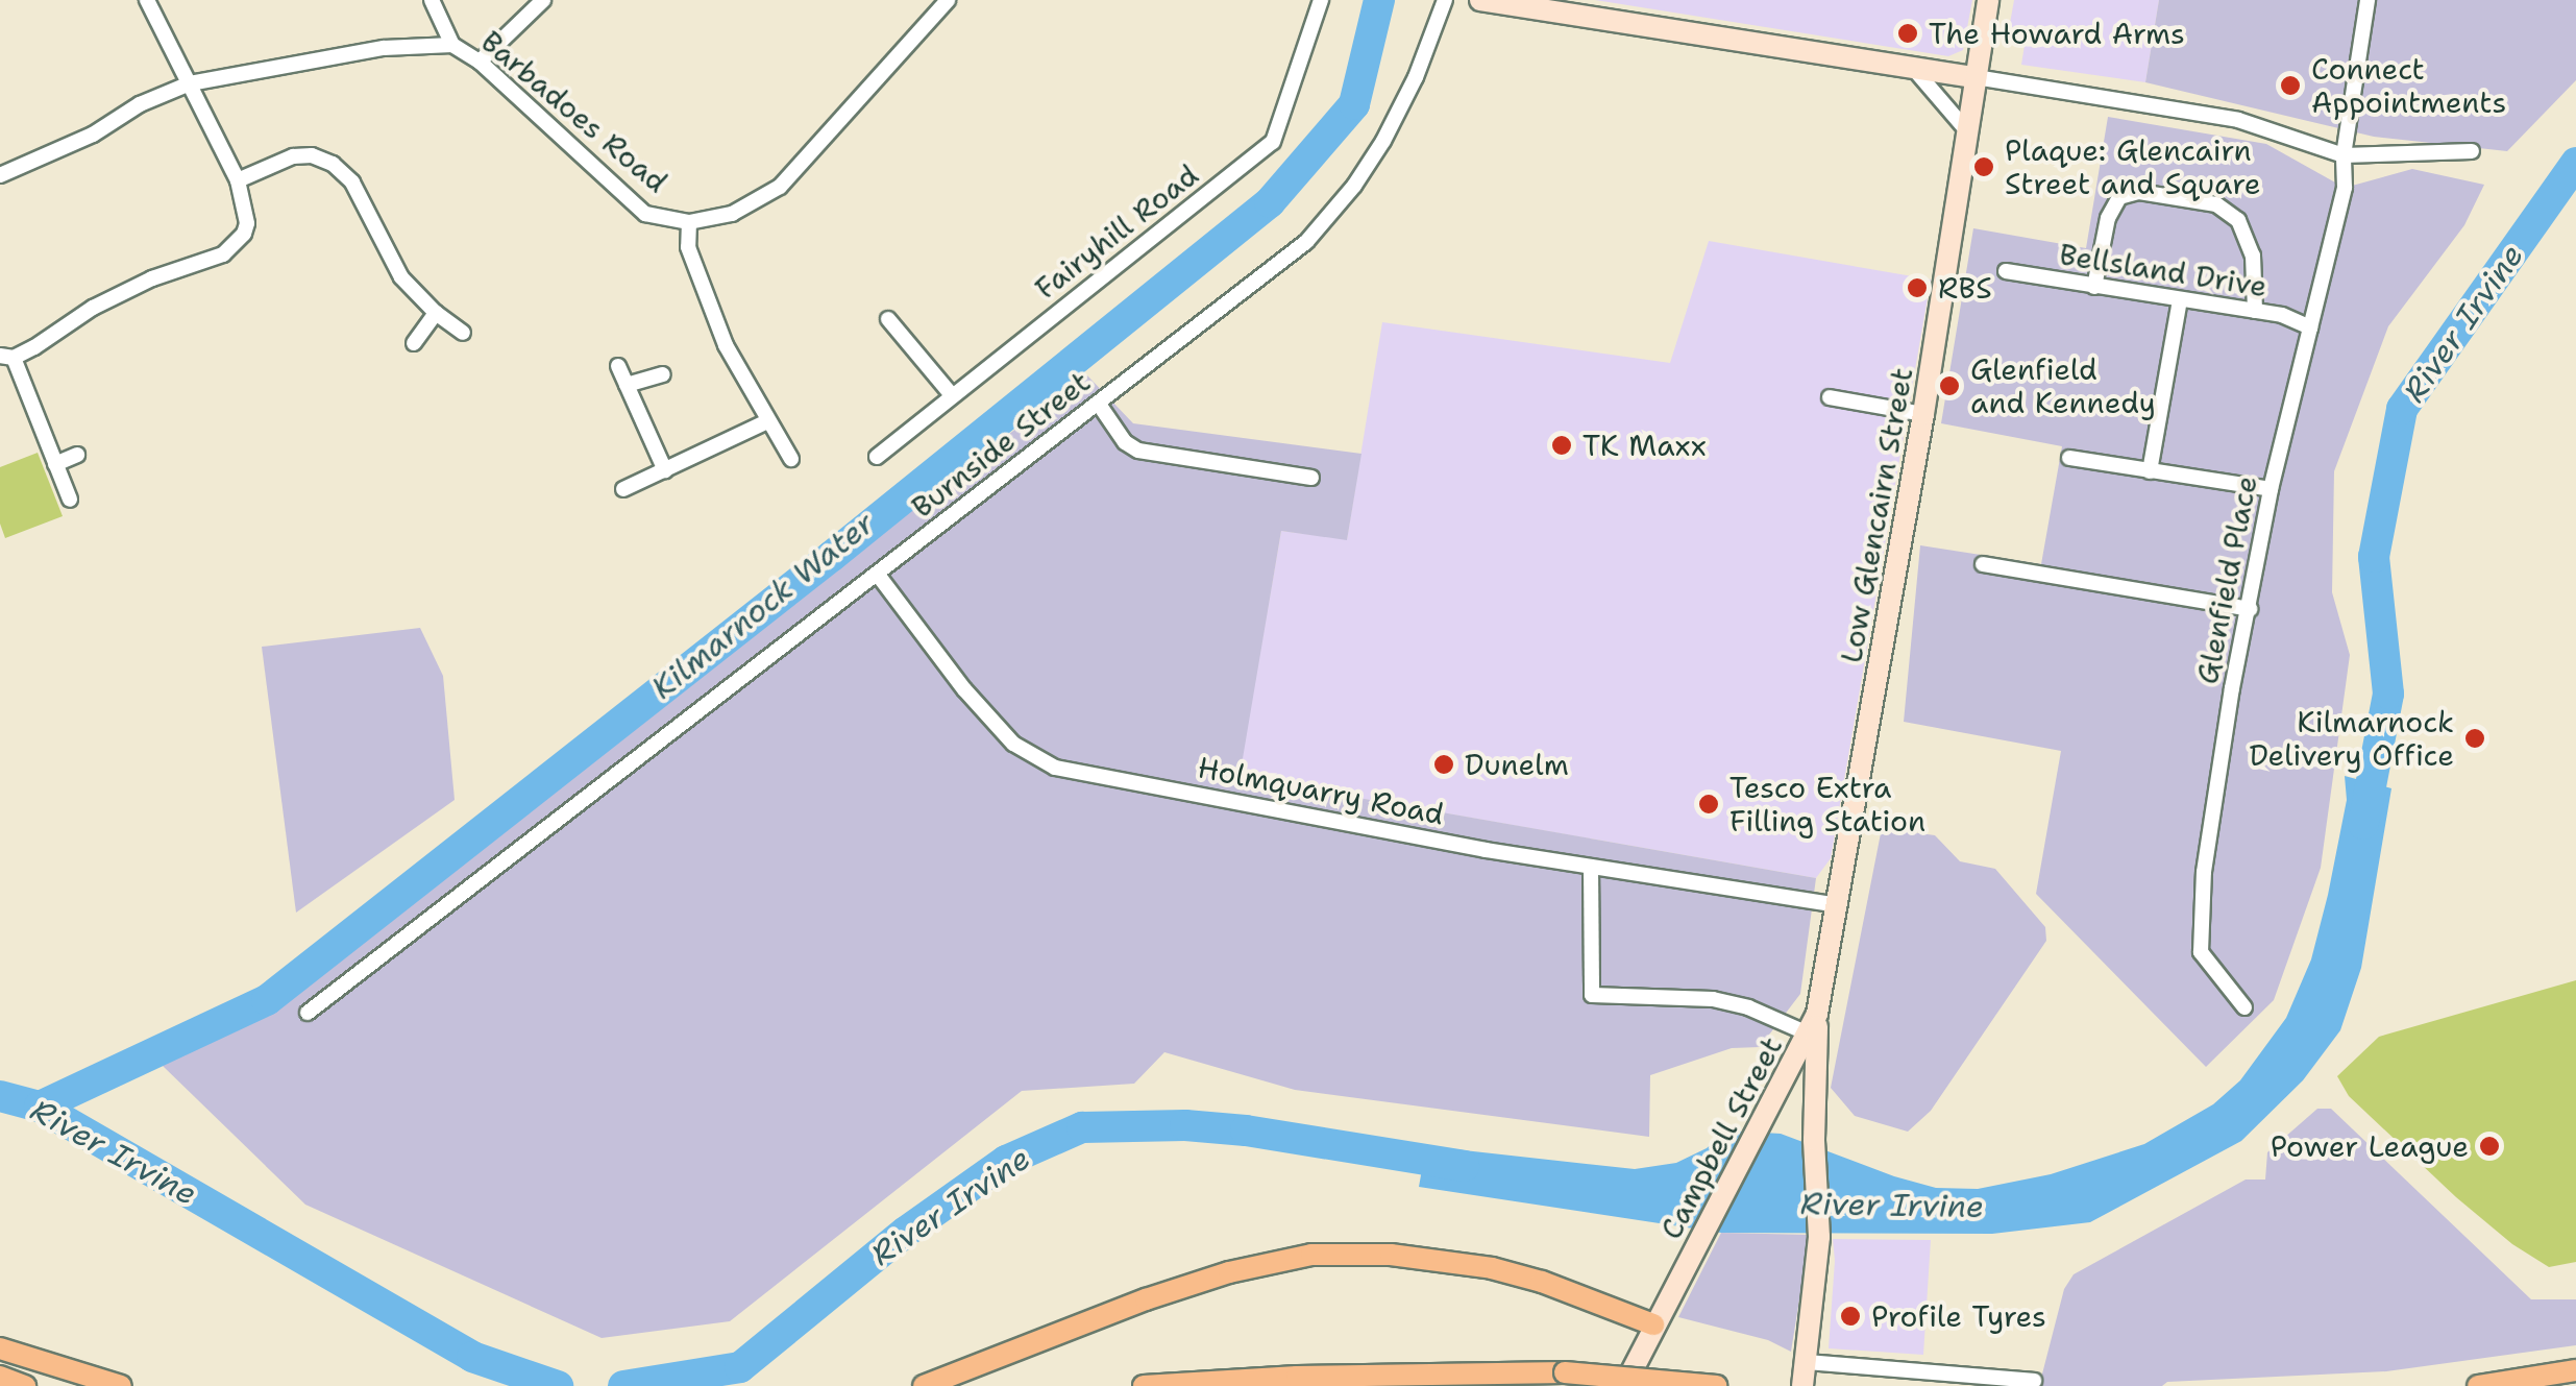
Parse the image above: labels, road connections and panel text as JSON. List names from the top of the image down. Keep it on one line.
{"streets":{"main road":["Low Glencairn Street","Campbell Street"],"street":["Barbadoes Road","Fairyhill Road","Bellsland Drive","Burnside Street","Glenfield Place","Holmquarry Road"]},"crossings":[["Bellsland Drive","Glenfield Place"],["Burnside Street","Holmquarry Road"],["Low Glencairn Street","Holmquarry Road"],["Low Glencairn Street","Campbell Street"],["Holmquarry Road","Campbell Street"]],"water":["River Irvine","Kilmarnock Water"],"places":["The Howard Arms","Connect Appointments","Plaque: Glencairn Street and Square","RBS","Glenfield and Kennedy","TK Maxx","Kilmarnock Delivery Office","Dunelm","Tesco Extra Filling Station","Power League","Profile Tyres"]}
